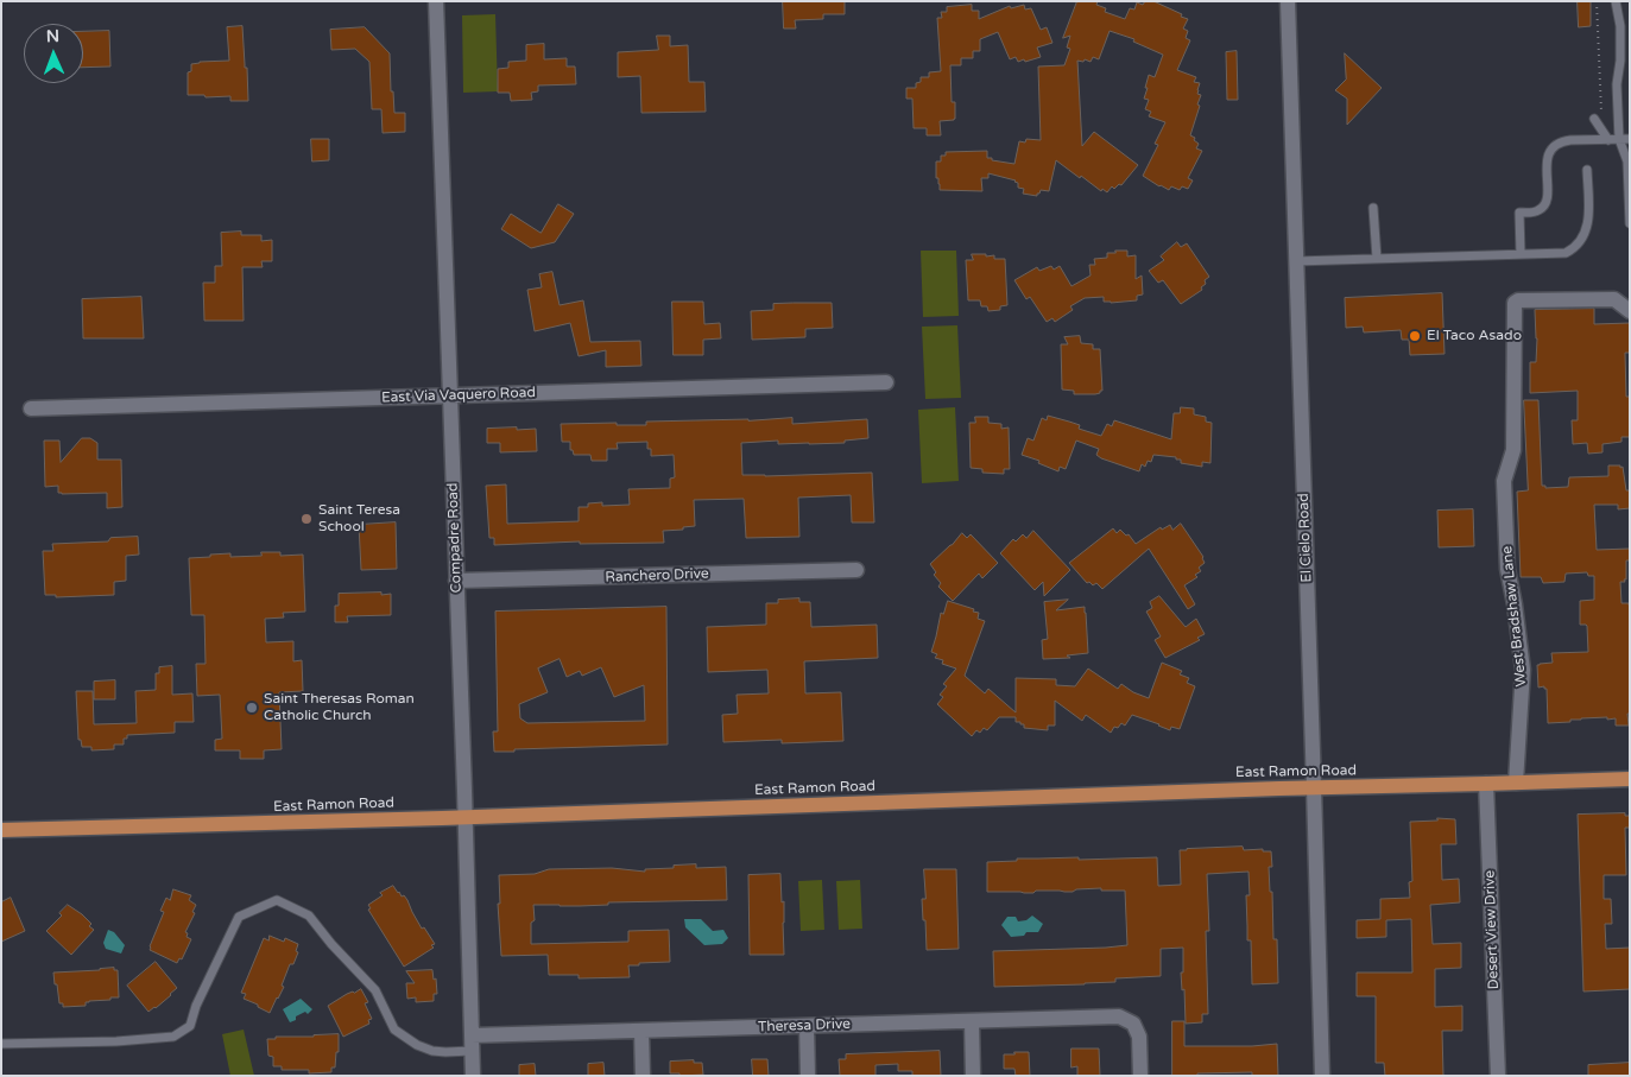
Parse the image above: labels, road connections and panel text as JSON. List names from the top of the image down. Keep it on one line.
{"streets":{"main road":["East Ramon Road"],"street":["East Via Vaquero Road","Compadre Road","El Cielo Road","Ranchero Drive","West Bradshaw Lane","Desert View Drive","Theresa Drive"]},"crossings":[["East Via Vaquero Road","Compadre Road"],["Compadre Road","Ranchero Drive"],["Compadre Road","East Ramon Road"],["Compadre Road","Theresa Drive"],["El Cielo Road","East Ramon Road"],["West Bradshaw Lane","East Ramon Road"],["East Ramon Road","Desert View Drive"]],"places":["El Taco Asado","Saint Teresa School","Saint Theresas Roman Catholic Church"],"north":"top"}
